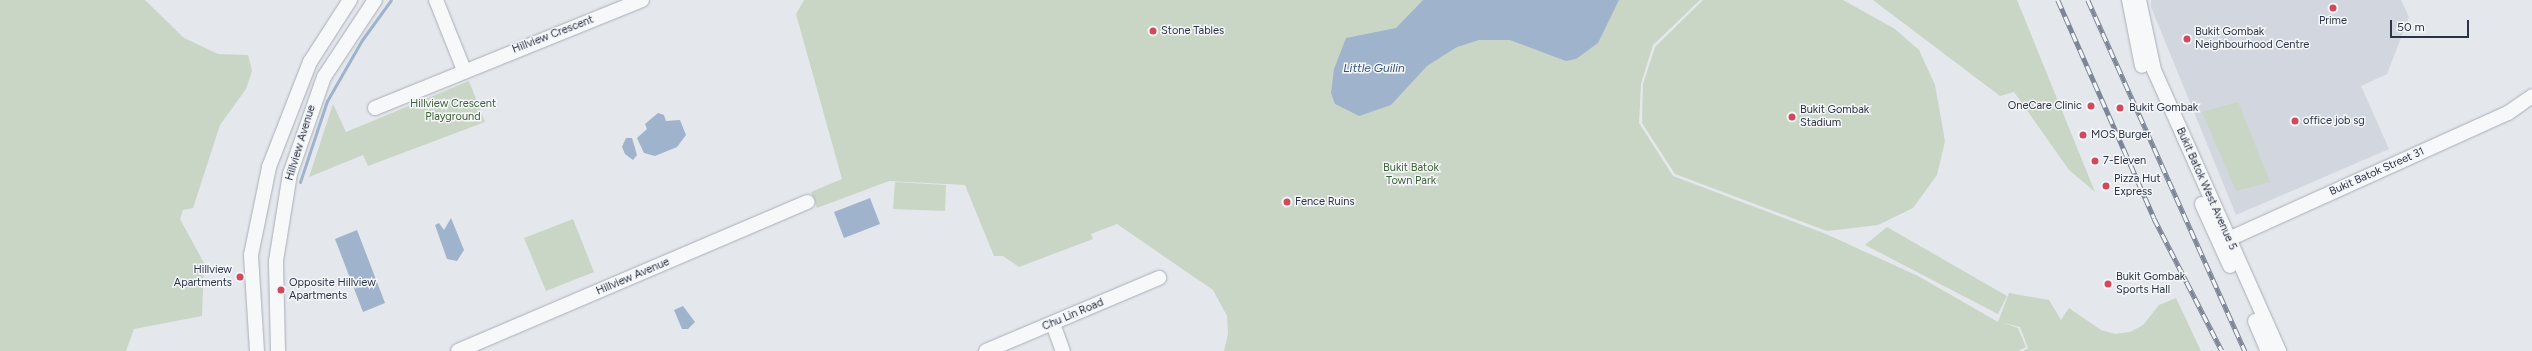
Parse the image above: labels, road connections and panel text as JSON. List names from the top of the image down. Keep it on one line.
{"streets":{"street":["Hillview Crescent","Hillview Avenue","Bukit Batok Street 31","Bukit Batok West Avenue 5","Chu Lin Road"]},"crossings":[["Bukit Batok Street 31","Bukit Batok West Avenue 5"]],"water":["Little Guilin"],"parks":["Hillview Crescent Playground","Bukit Batok Town Park"],"places":["Prime","Stone Tables","Bukit Gombak Neighbourhood Centre","OneCare Clinic","Bukit Gombak","Bukit Gombak Stadium","office job sg","MOS Burger","7-Eleven","Pizza Hut Express","Fence Ruins","Hillview Apartments","Bukit Gombak Sports Hall","Opposite Hillview Apartments"],"scale_bar":"50 m"}
